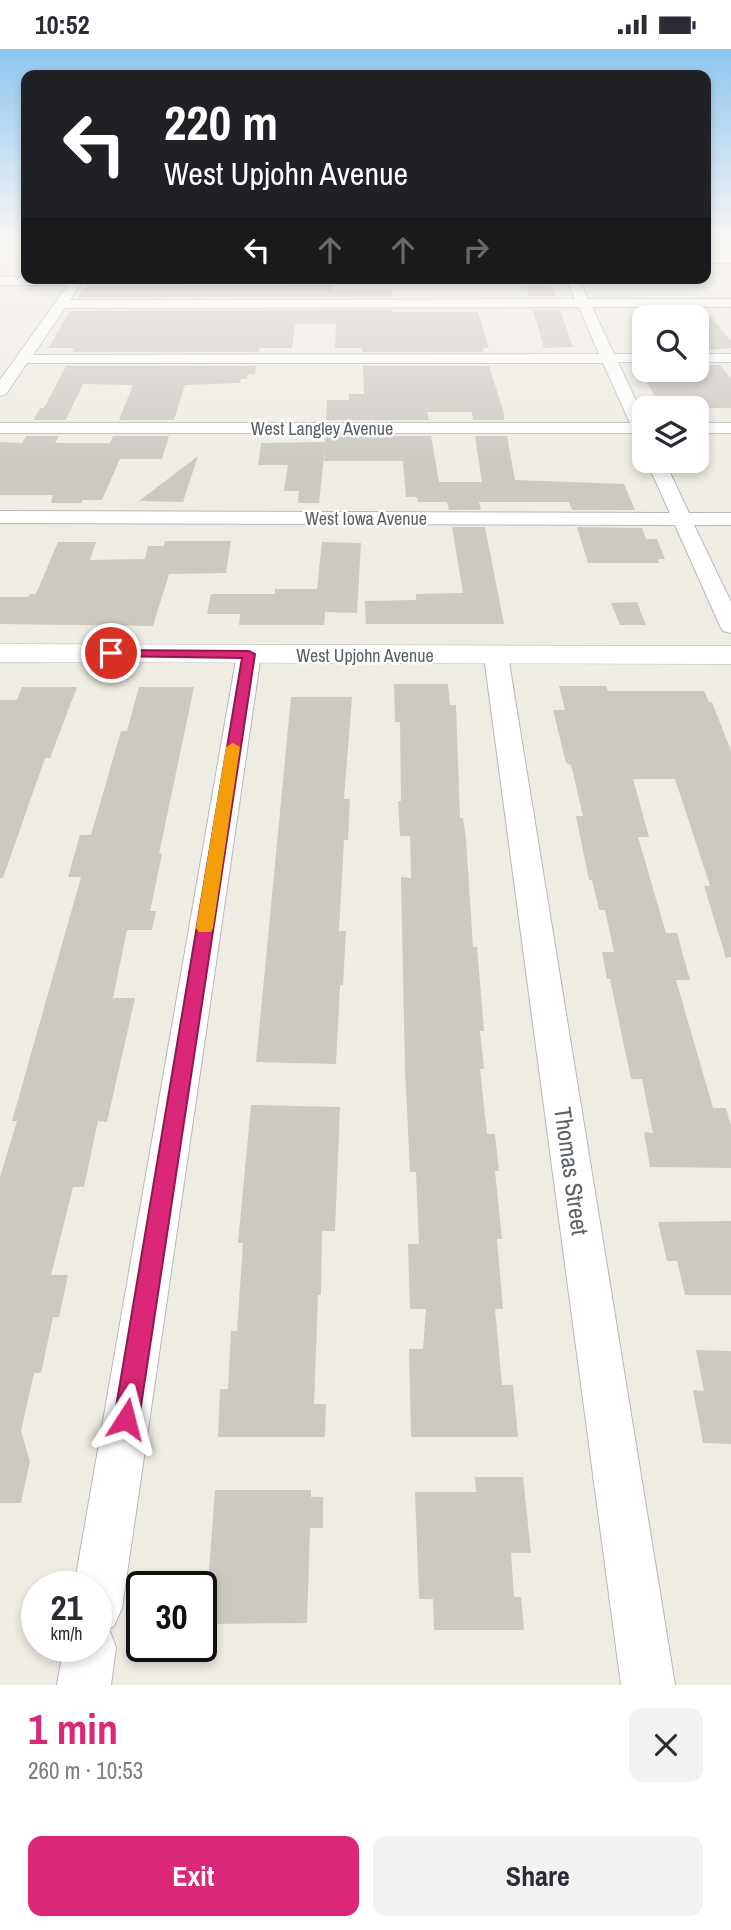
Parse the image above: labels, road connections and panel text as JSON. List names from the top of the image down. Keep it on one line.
{"streets":{"street":["West Langley Avenue","West Iowa Avenue","West Upjohn Avenue","Thomas Street"]},"crossings":[["West Upjohn Avenue","Thomas Street"]],"page":{"status":"10:52","turn":["220 m","West Upjohn Avenue"],"speed":"21 km/h","limit":"30","heading":["1 min","260 m · 10:53"],"buttons":["Exit","Share"]}}
